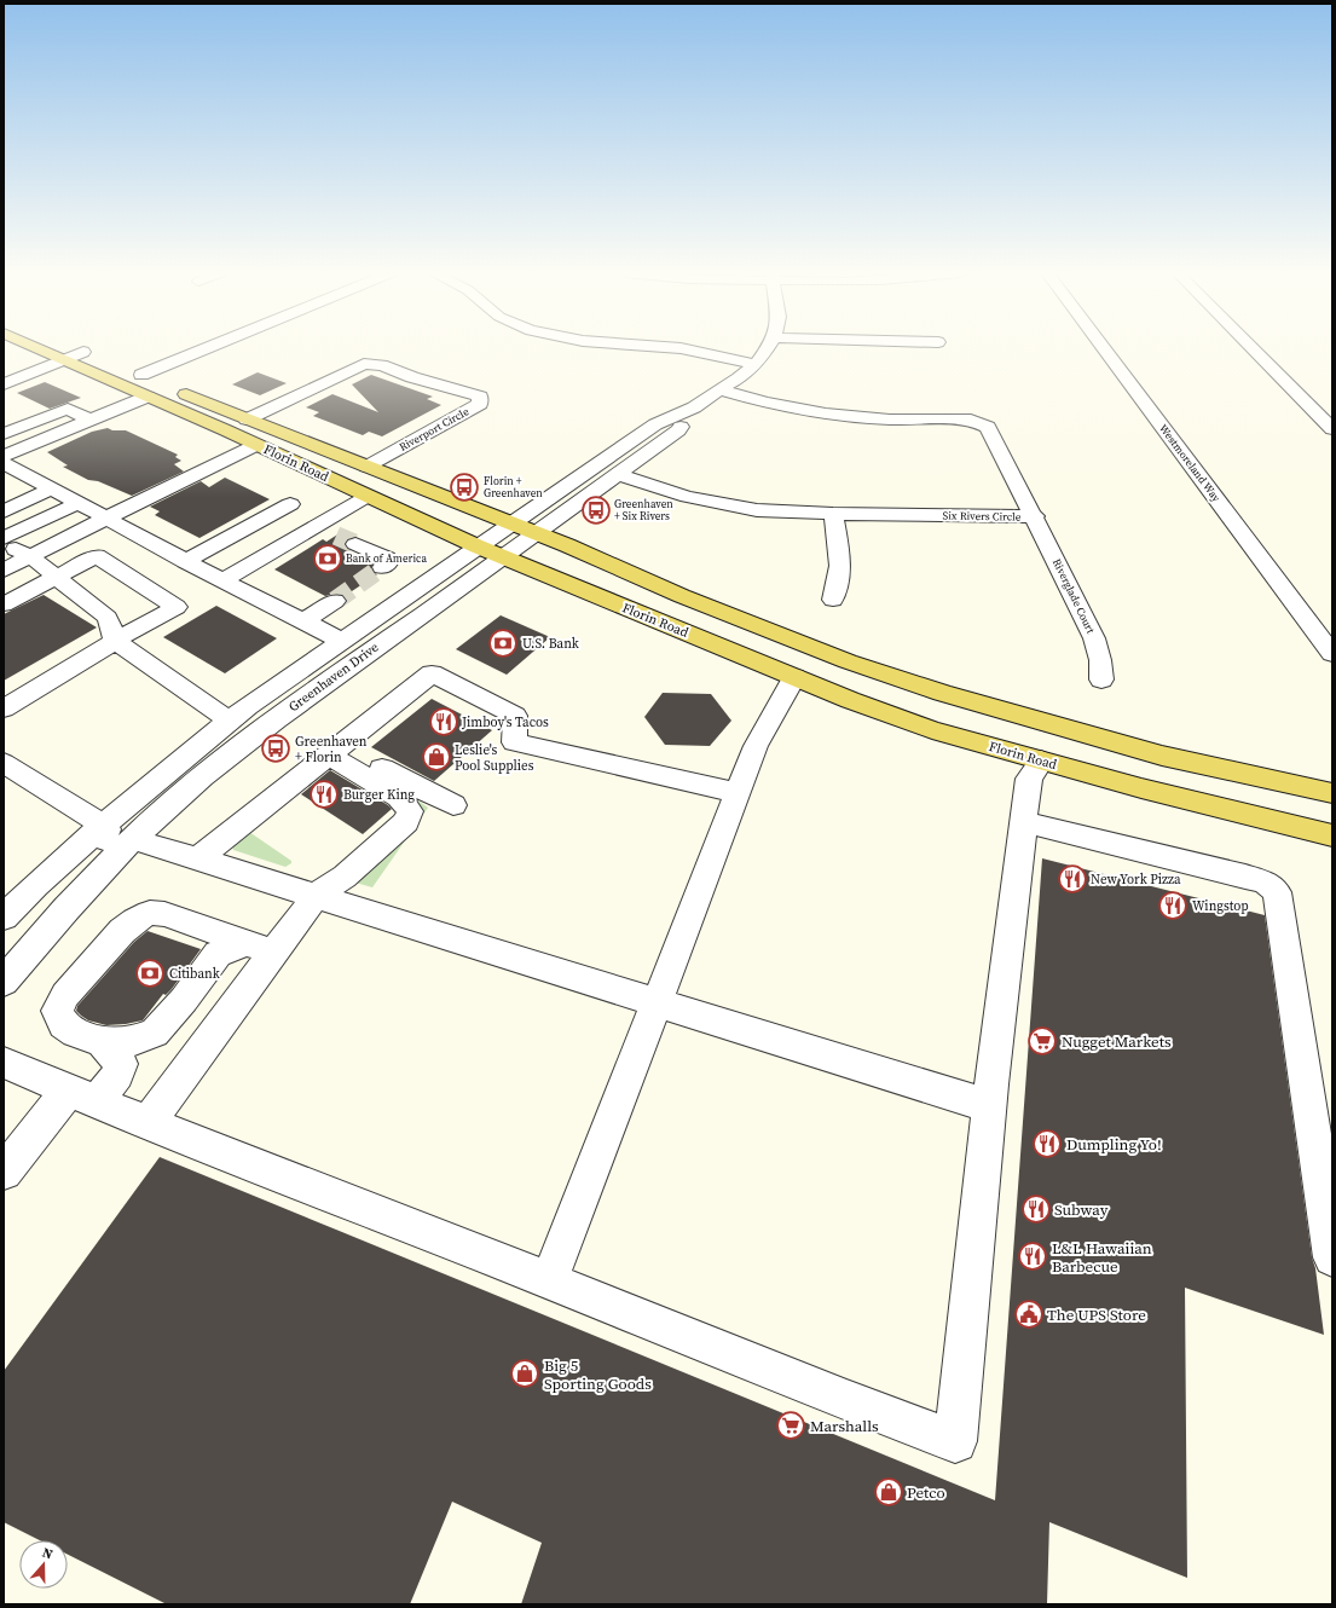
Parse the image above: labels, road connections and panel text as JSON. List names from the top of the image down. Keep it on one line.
{"streets":{"main road":["Florin Road"],"street":["Riverport Circle","Westmoreland Way","Six Rivers Circle","Riverglade Court","Greenhaven Drive"]},"crossings":[["Riverport Circle","Florin Road"],["Florin Road","Greenhaven Drive"],["Six Rivers Circle","Riverglade Court"],["Six Rivers Circle","Greenhaven Drive"]],"places":{"bus stop":["Florin + Greenhaven","Greenhaven + Six Rivers","Greenhaven + Florin"],"bank":["Bank of America","U.S. Bank","Citibank"],"restaurant":["Jimboy's Tacos","Burger King","New York Pizza","Wingstop","Dumpling Yo!","Subway","L&L Hawaiian Barbecue"],"shop":["Leslie's Pool Supplies","Big 5 Sporting Goods","Petco"],"supermarket":["Nugget Markets","Marshalls"],"public building":["The UPS Store"]},"north":"top"}
